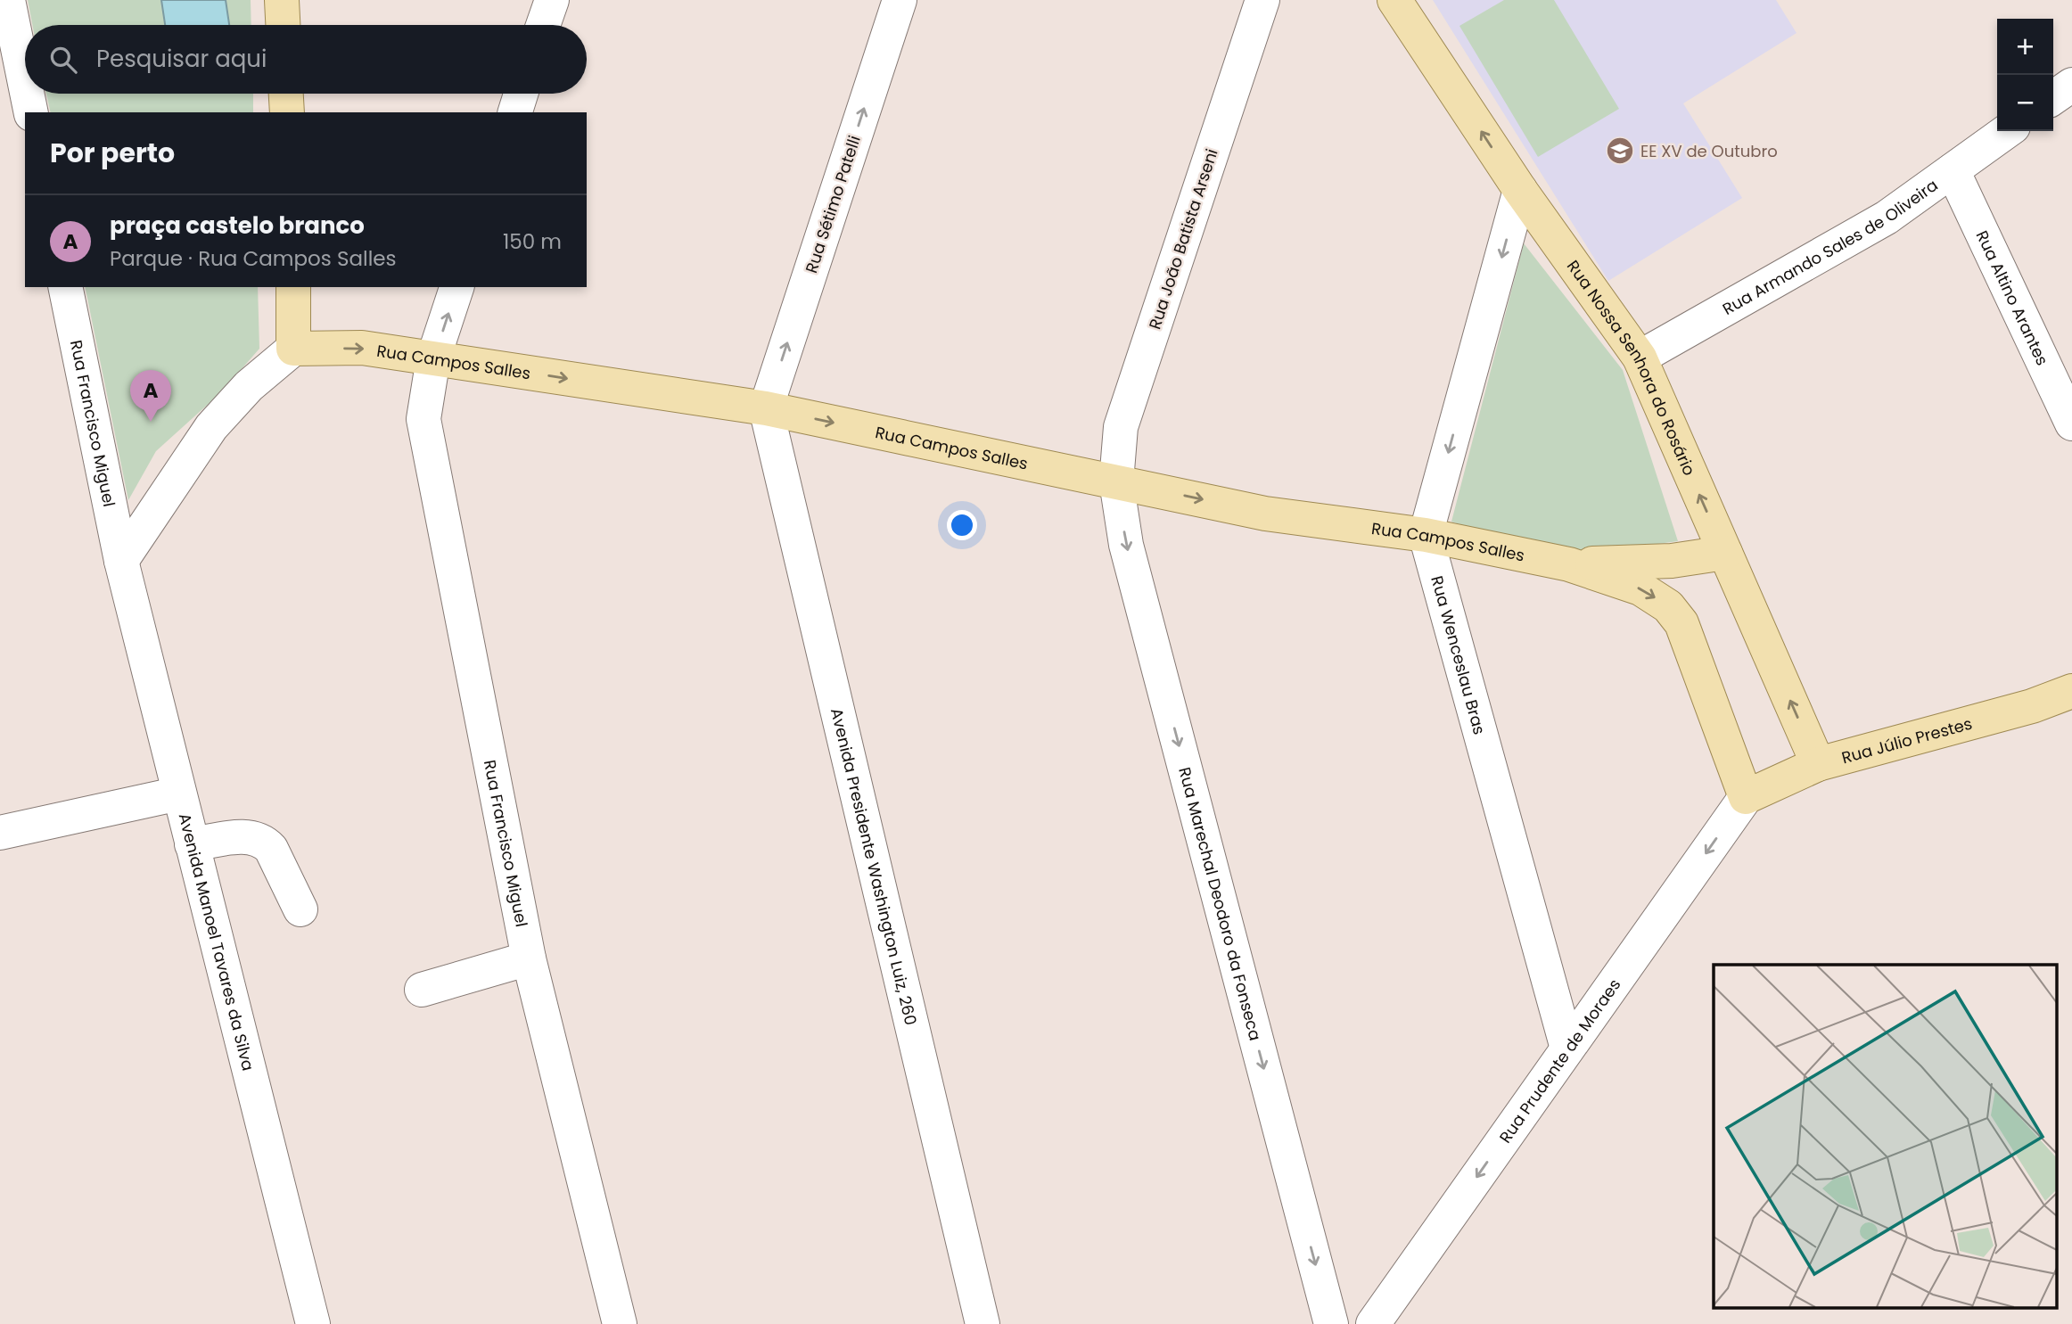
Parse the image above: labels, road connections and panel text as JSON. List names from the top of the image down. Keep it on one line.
{"streets":{"main road":["Rua Campos Salles","Rua Nossa Senhora do Rosário","Rua Júlio Prestes"],"street":["Rua Sétimo Patelli","Rua João Batista Arseni","Rua Armando Sales de Oliveira","Rua Altino Arantes","Rua Francisco Miguel","Rua Wenceslau Bras","Avenida Presidente Washington Luiz, 260","Rua Marechal Deodoro da Fonseca","Avenida Manoel Tavares da Silva","Rua Prudente de Moraes"]},"crossings":[["Rua Sétimo Patelli","Rua Campos Salles"],["Rua Sétimo Patelli","Avenida Presidente Washington Luiz, 260"],["Rua João Batista Arseni","Rua Campos Salles"],["Rua João Batista Arseni","Rua Marechal Deodoro da Fonseca"],["Rua Armando Sales de Oliveira","Rua Altino Arantes"],["Rua Armando Sales de Oliveira","Rua Nossa Senhora do Rosário"],["Rua Campos Salles","Rua Francisco Miguel"],["Rua Campos Salles","Rua Wenceslau Bras"],["Rua Campos Salles","Rua Júlio Prestes"],["Rua Campos Salles","Avenida Presidente Washington Luiz, 260"],["Rua Campos Salles","Rua Marechal Deodoro da Fonseca"],["Rua Campos Salles","Rua Prudente de Moraes"],["Rua Nossa Senhora do Rosário","Rua Júlio Prestes"],["Rua Francisco Miguel","Avenida Manoel Tavares da Silva"],["Rua Wenceslau Bras","Rua Prudente de Moraes"],["Rua Júlio Prestes","Rua Prudente de Moraes"]],"one_way":["Rua Sétimo Patelli","Rua Campos Salles","Rua Nossa Senhora do Rosário","Rua Marechal Deodoro da Fonseca","Rua Prudente de Moraes"],"places":{"school or university":["EE XV de Outubro"]},"page":{"map_buttons":["+","−"],"search":"Pesquisar aqui","heading":"Por perto","list":[{"mark":"A","name":"praça castelo branco","note":"Parque · Rua Campos Salles","value":"150 m"}],"pins":"A"}}
